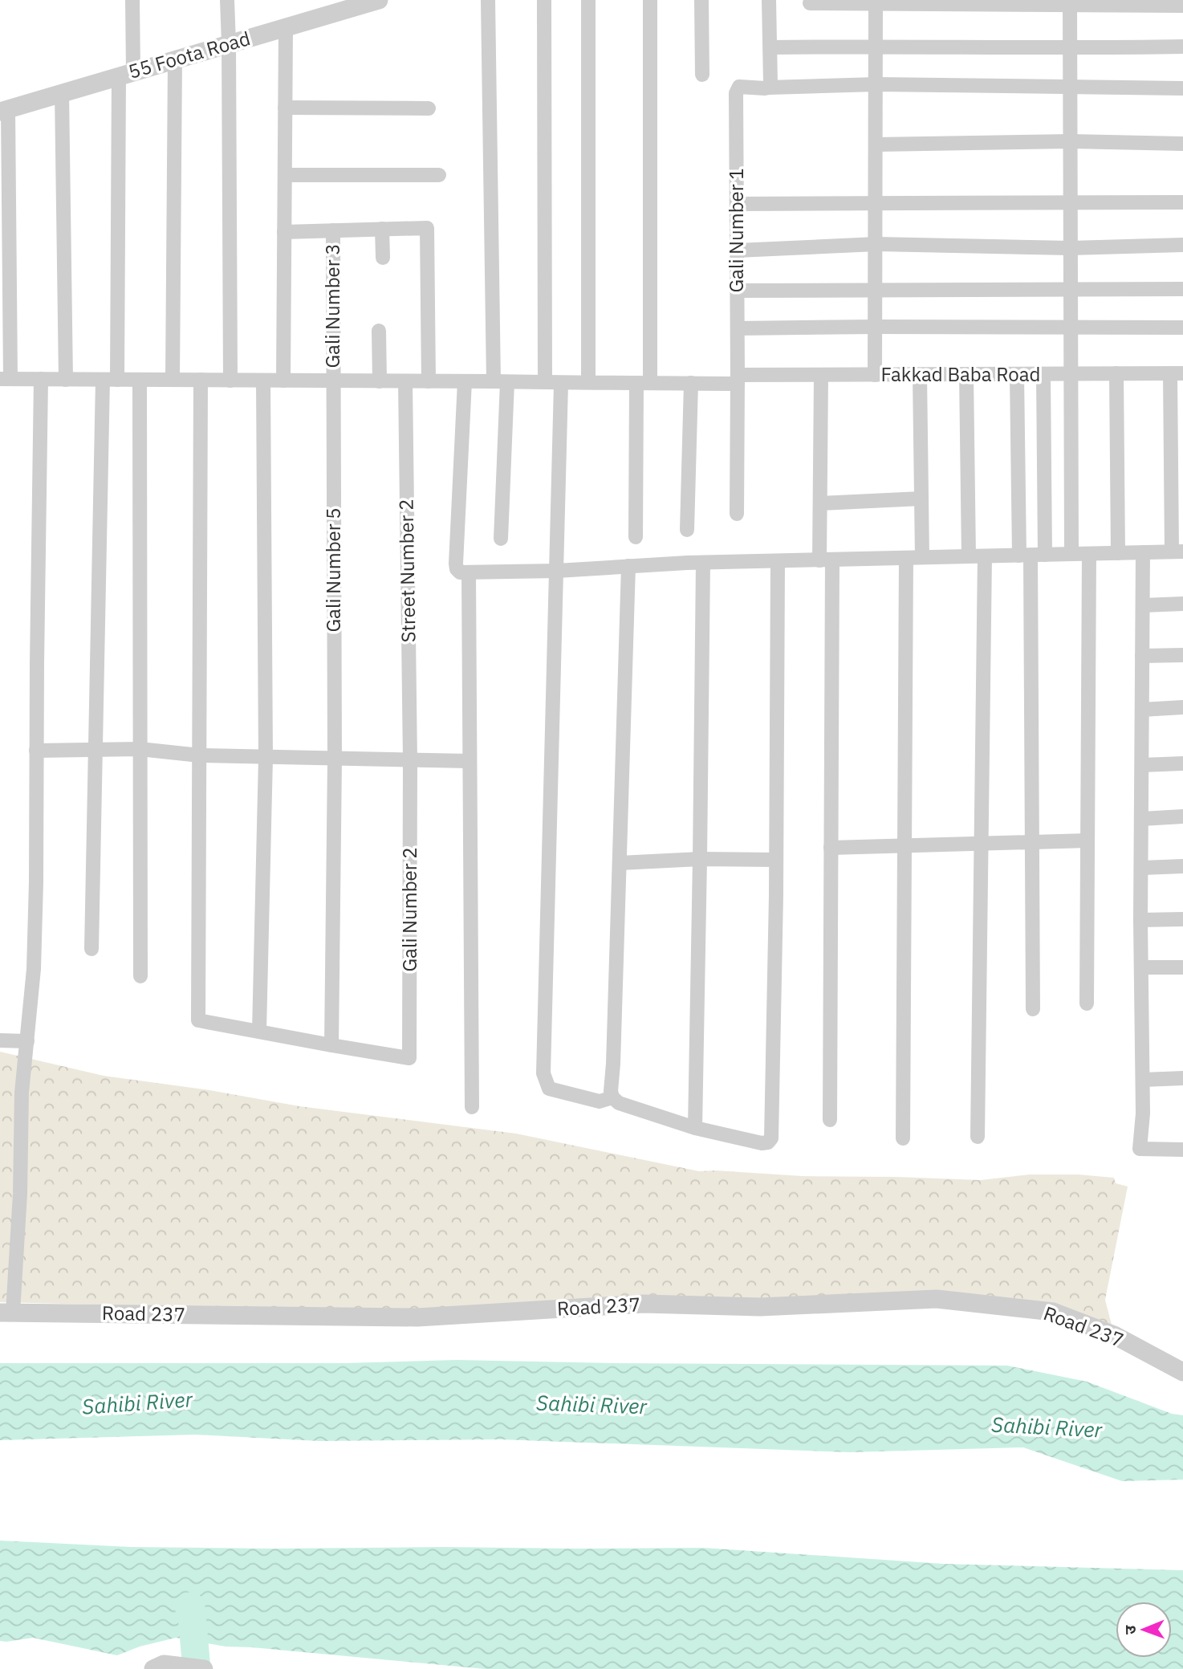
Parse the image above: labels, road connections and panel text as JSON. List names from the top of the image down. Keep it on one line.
{"streets":{"street":["55 Foota Road","Gali Number 1","Gali Number 3","Fakkad Baba Road","Gali Number 5","Street Number 2","Gali Number 2","Road 237"]},"crossings":[["Gali Number 1","Fakkad Baba Road"],["Gali Number 3","Fakkad Baba Road"],["Gali Number 3","Gali Number 5"],["Fakkad Baba Road","Gali Number 5"],["Fakkad Baba Road","Street Number 2"],["Gali Number 5","Gali Number 2"],["Street Number 2","Gali Number 2"]],"water":["Sahibi River"],"north":"left"}
